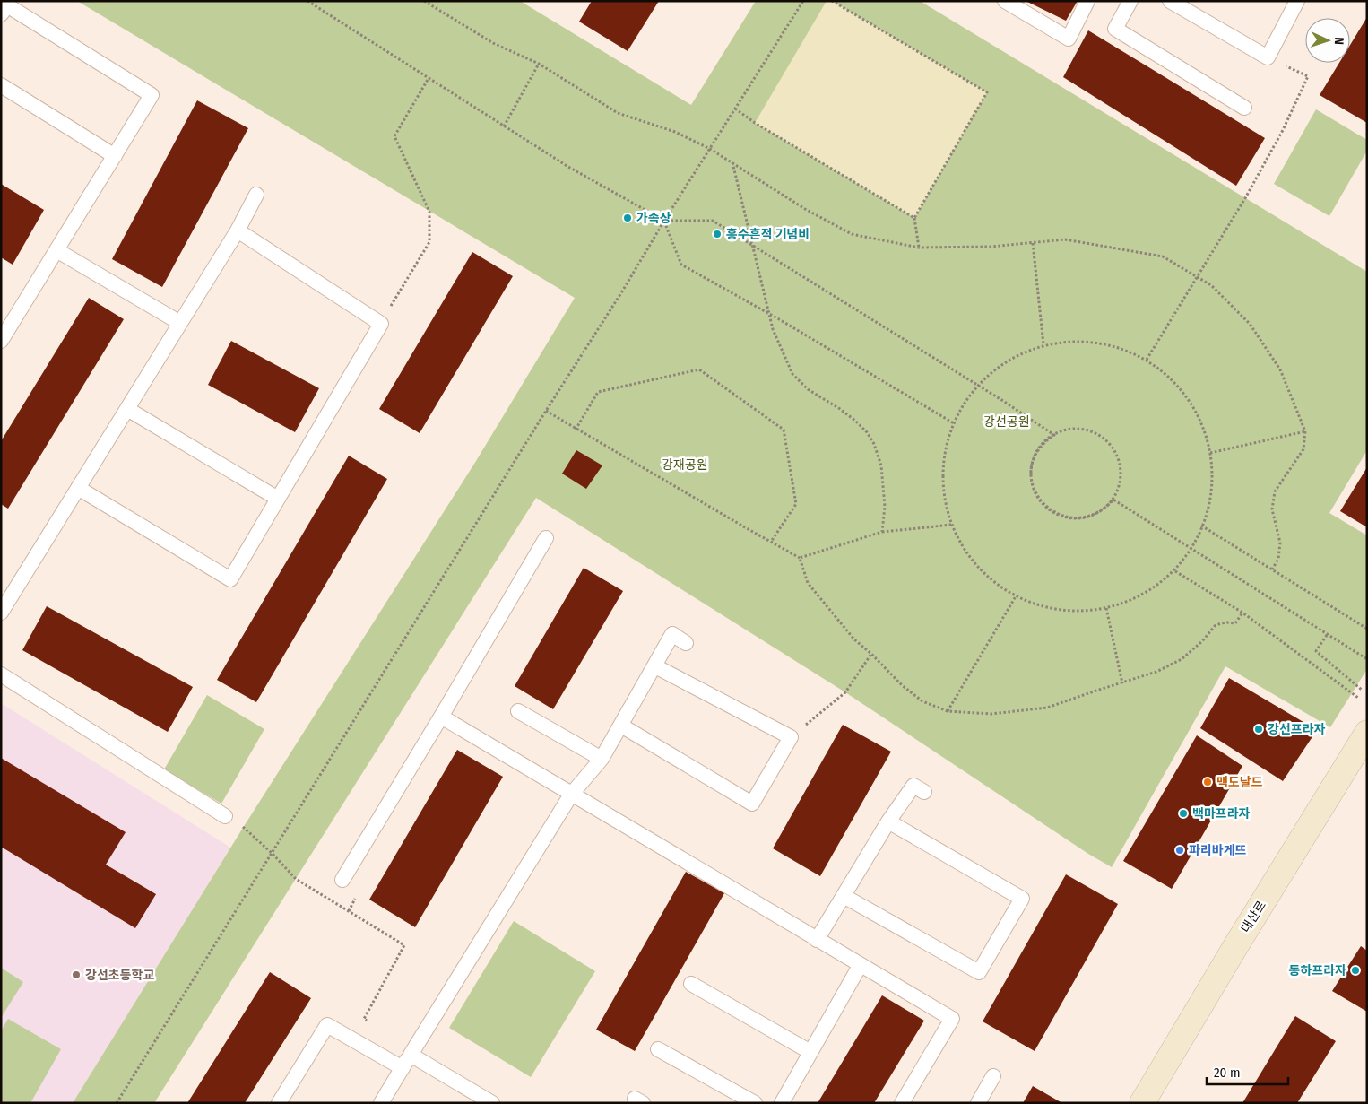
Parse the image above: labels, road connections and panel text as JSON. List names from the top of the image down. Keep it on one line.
{"streets":{"main road":["대산로"]},"parks":["강선공원","강재공원"],"places":["가족상","홍수흔적 기념비","강선프라자","맥도날드","백마프라자","파리바게뜨","동하프라자","강선초등학교"],"scale_bar":"20 m","north":"right"}
